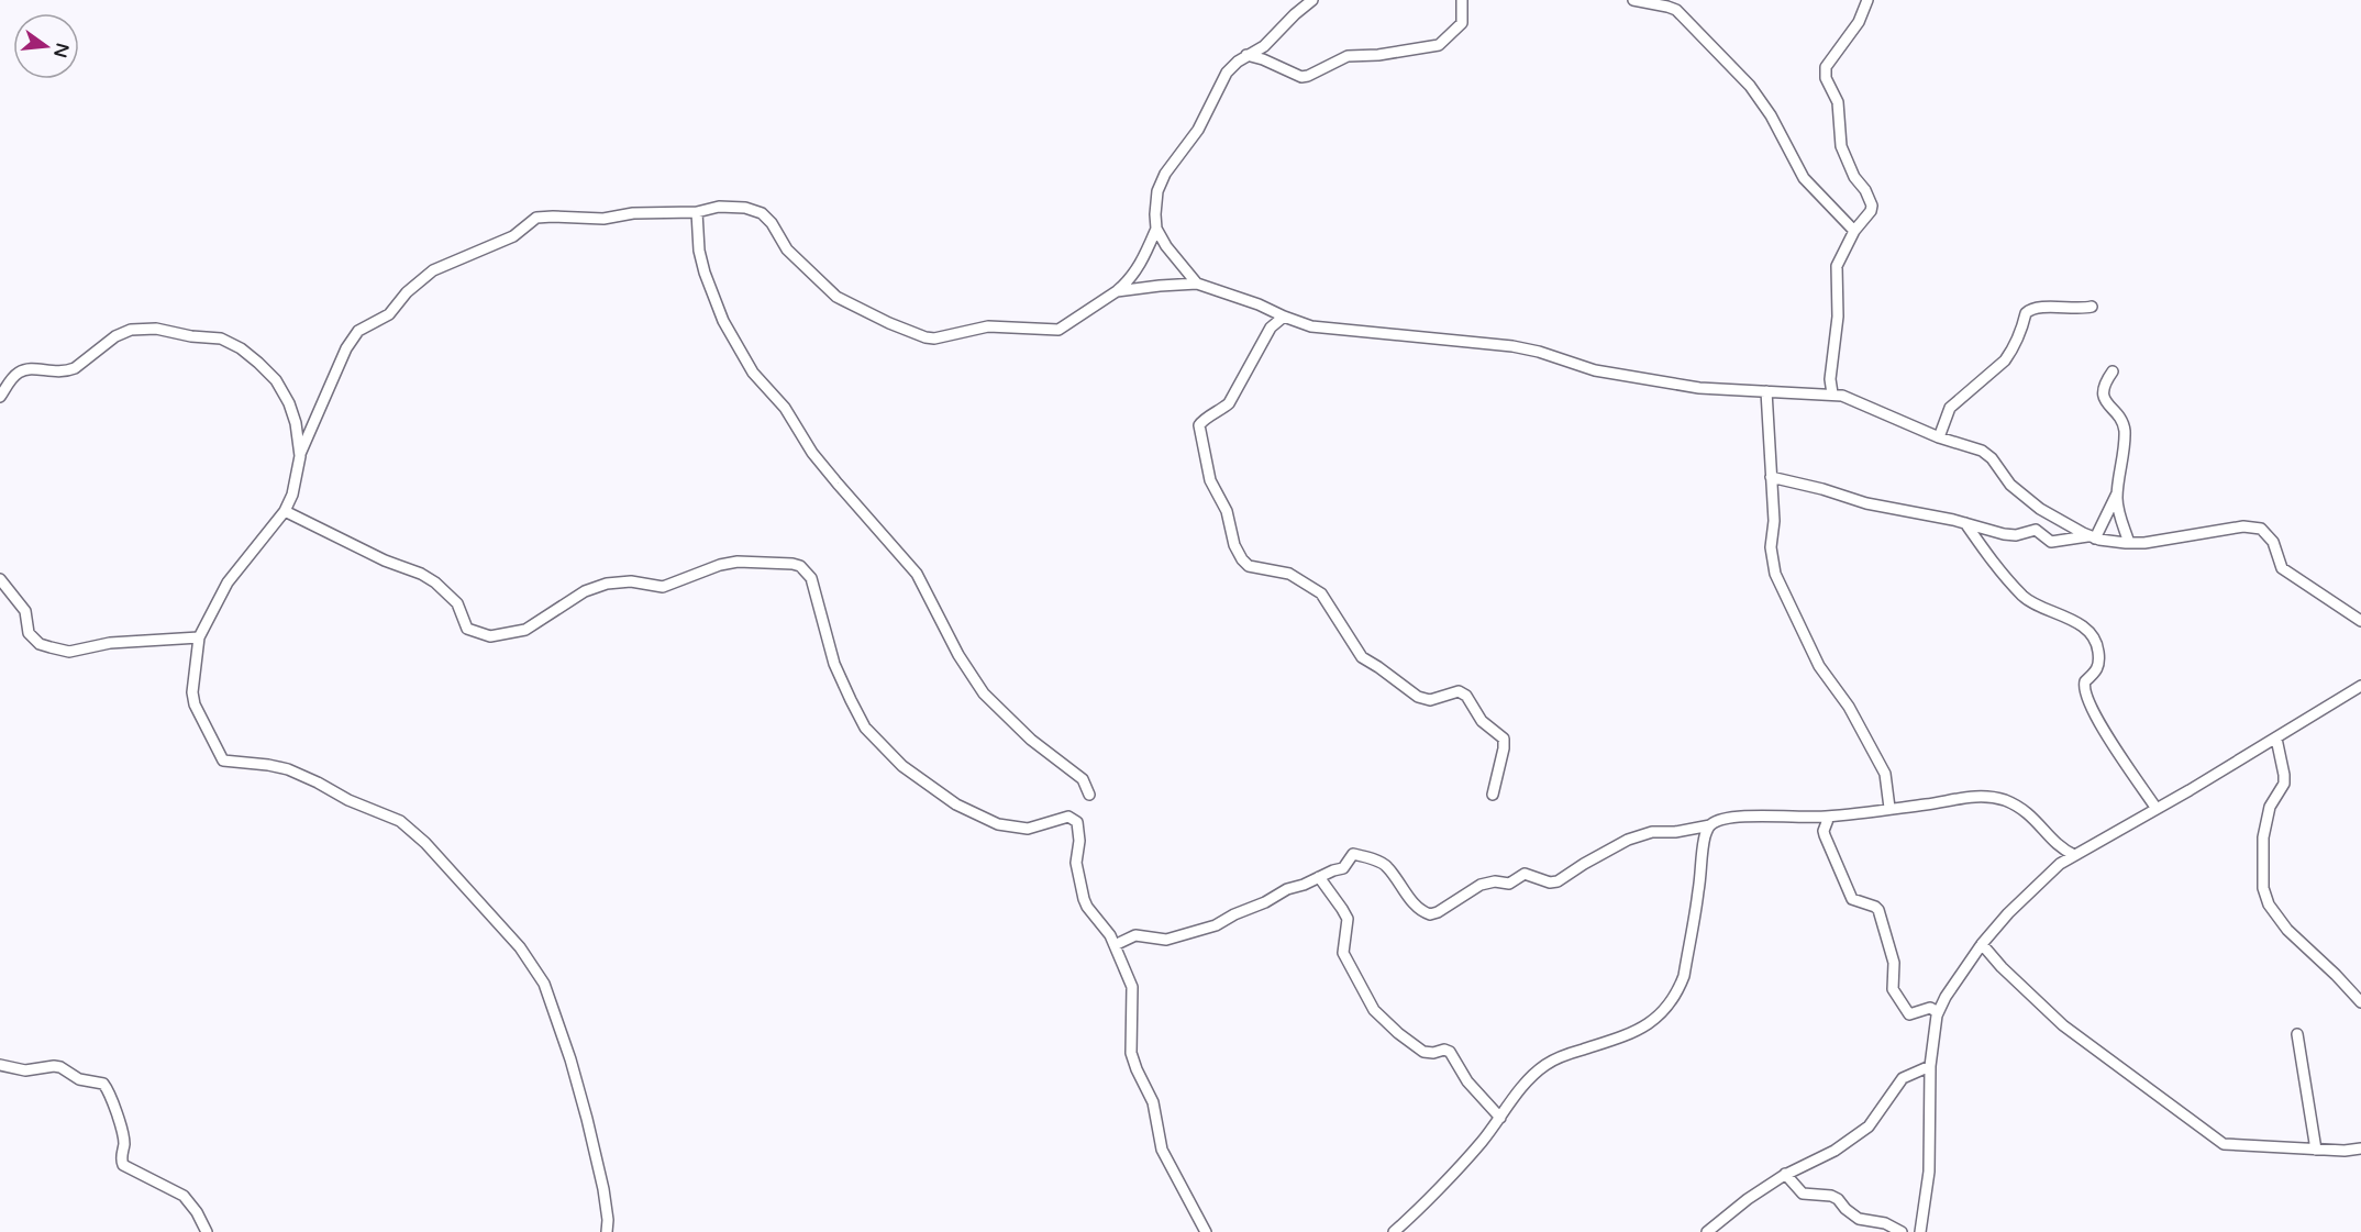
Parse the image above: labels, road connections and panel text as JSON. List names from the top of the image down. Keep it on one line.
{"north":"right"}
